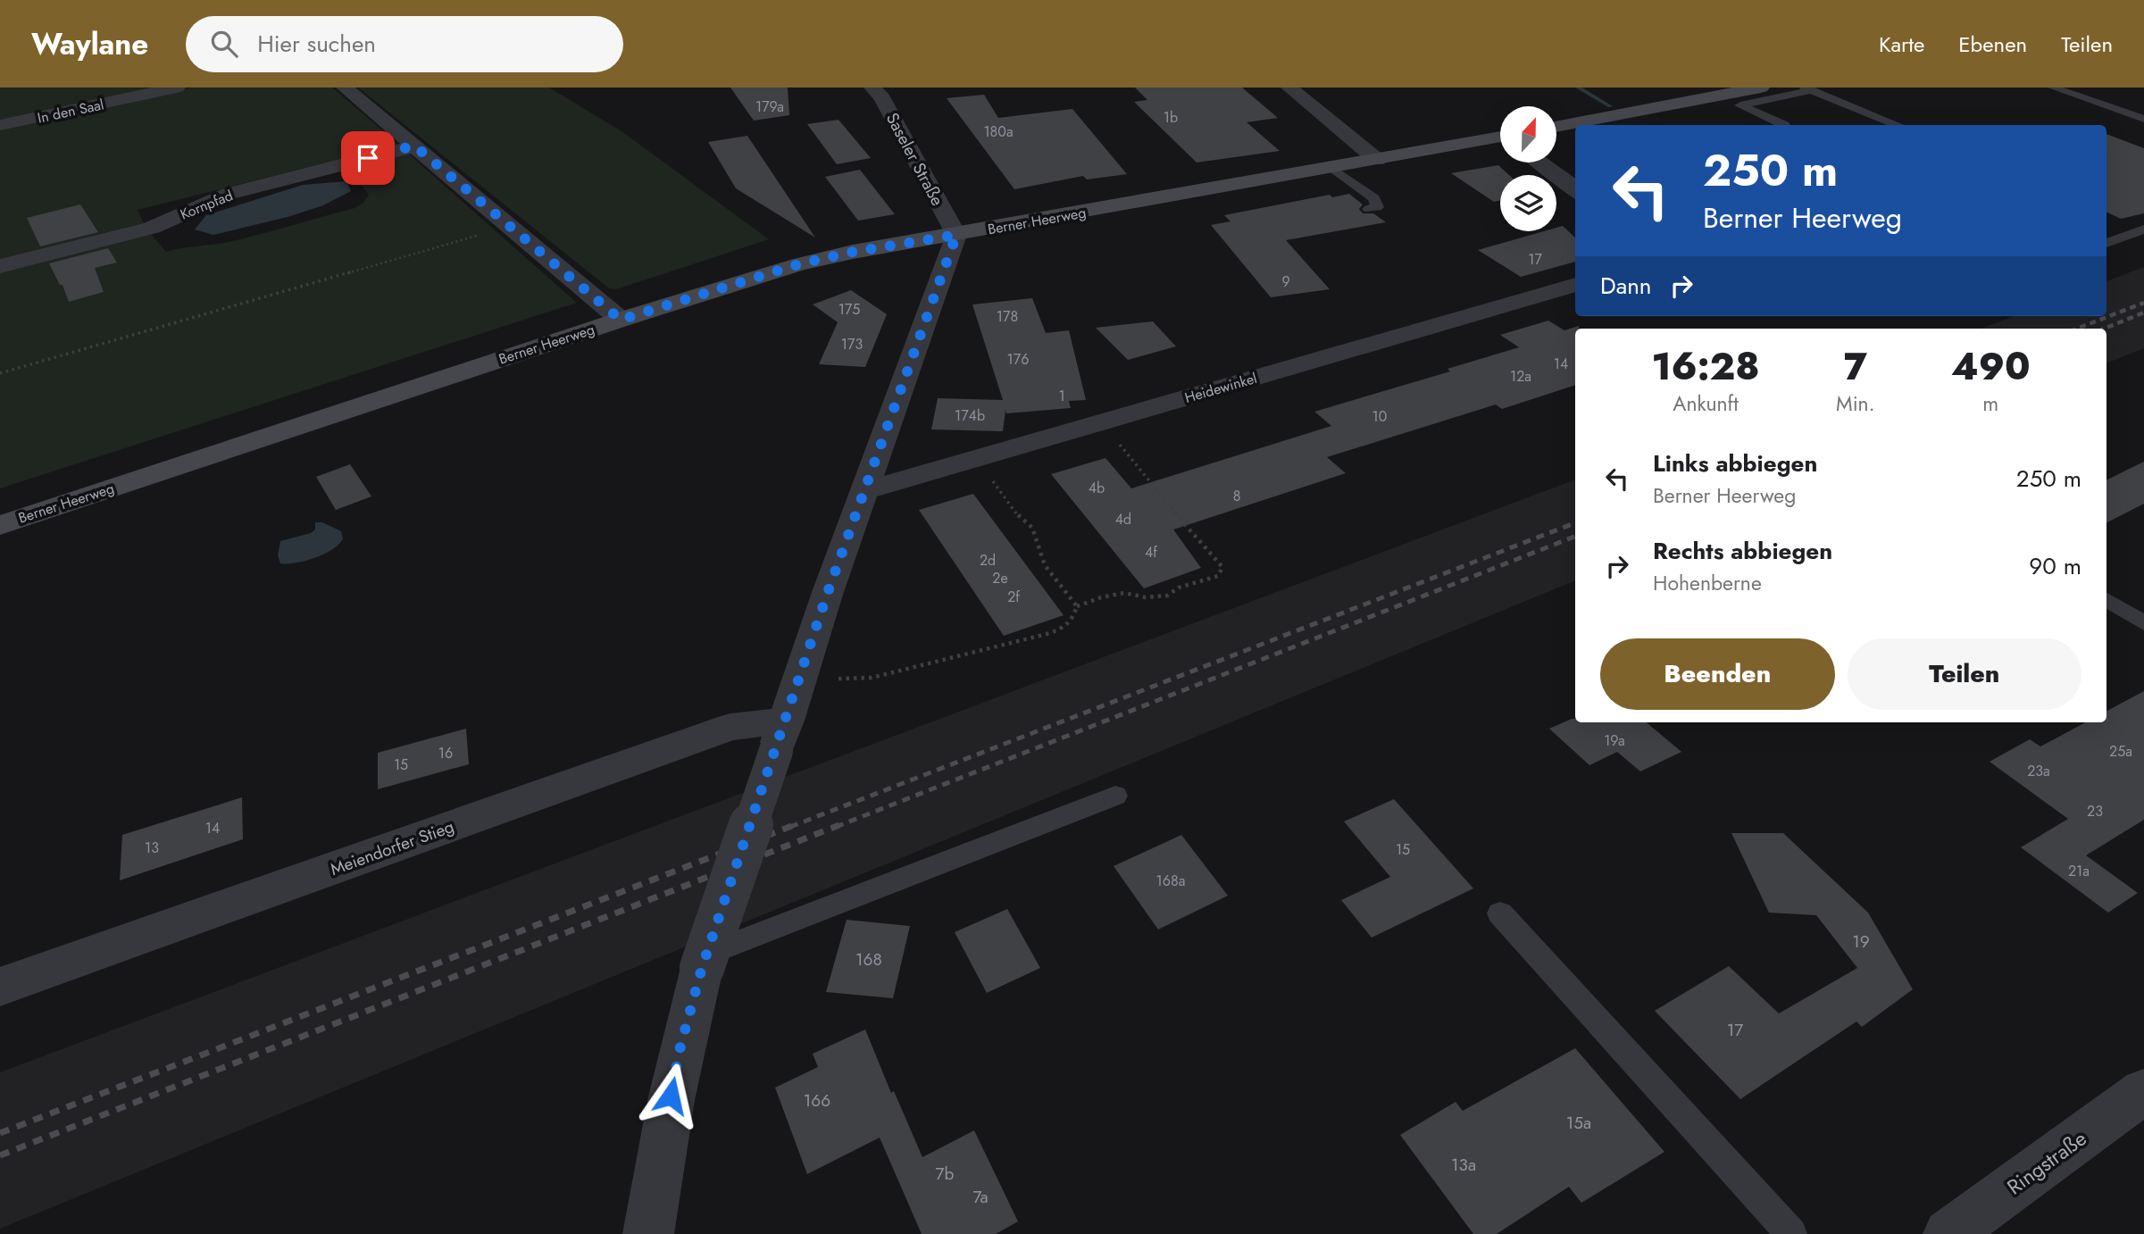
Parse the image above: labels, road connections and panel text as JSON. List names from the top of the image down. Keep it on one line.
{"streets":{"main road":["Berner Heerweg"],"street":["In den Saal","Saseler Straße","Kornpfad","Heidewinkel","Meiendorfer Stieg","Ringstraße"]},"crossings":[["Saseler Straße","Berner Heerweg"]],"house_numbers":["179a","1b","180a","17","9","175","178","173","176","14","12a","1","174b","10","4b","8","4d","4f","2d","2e","2f","19a","25a","16","15","23a","23","14","13","15","21a","168a","19","168","17","166","15a","13a","7b","7a"],"north":"top","page":{"header":"Waylane","search":"Hier suchen","nav":["Karte","Ebenen","Teilen"],"turn":["250 m","Berner Heerweg"],"then":"Dann","eta":["16:28","Ankunft","7","Min.","490","m"],"list":[{"name":"Links abbiegen","note":"Berner Heerweg","value":"250 m"},{"name":"Rechts abbiegen","note":"Hohenberne","value":"90 m"}],"buttons":["Beenden","Teilen"]}}
